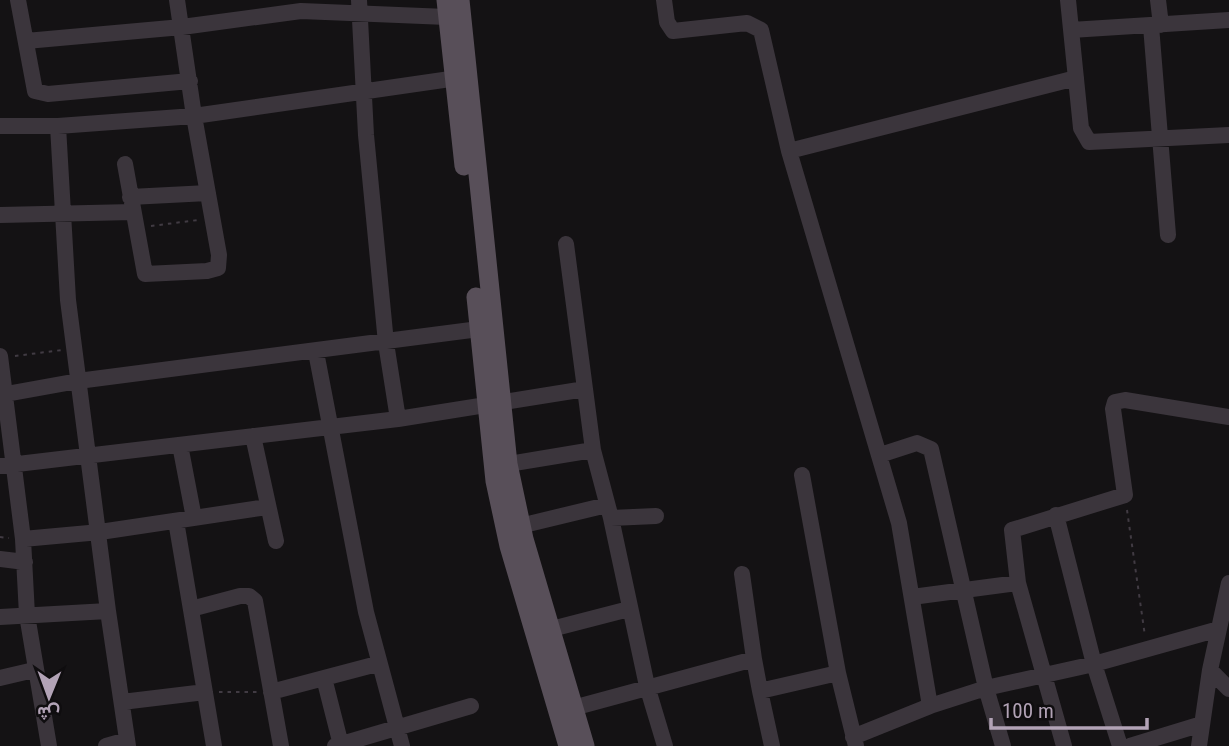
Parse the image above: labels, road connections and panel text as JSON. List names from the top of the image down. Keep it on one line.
{"scale_bar":"100 m","north":"bottom"}
